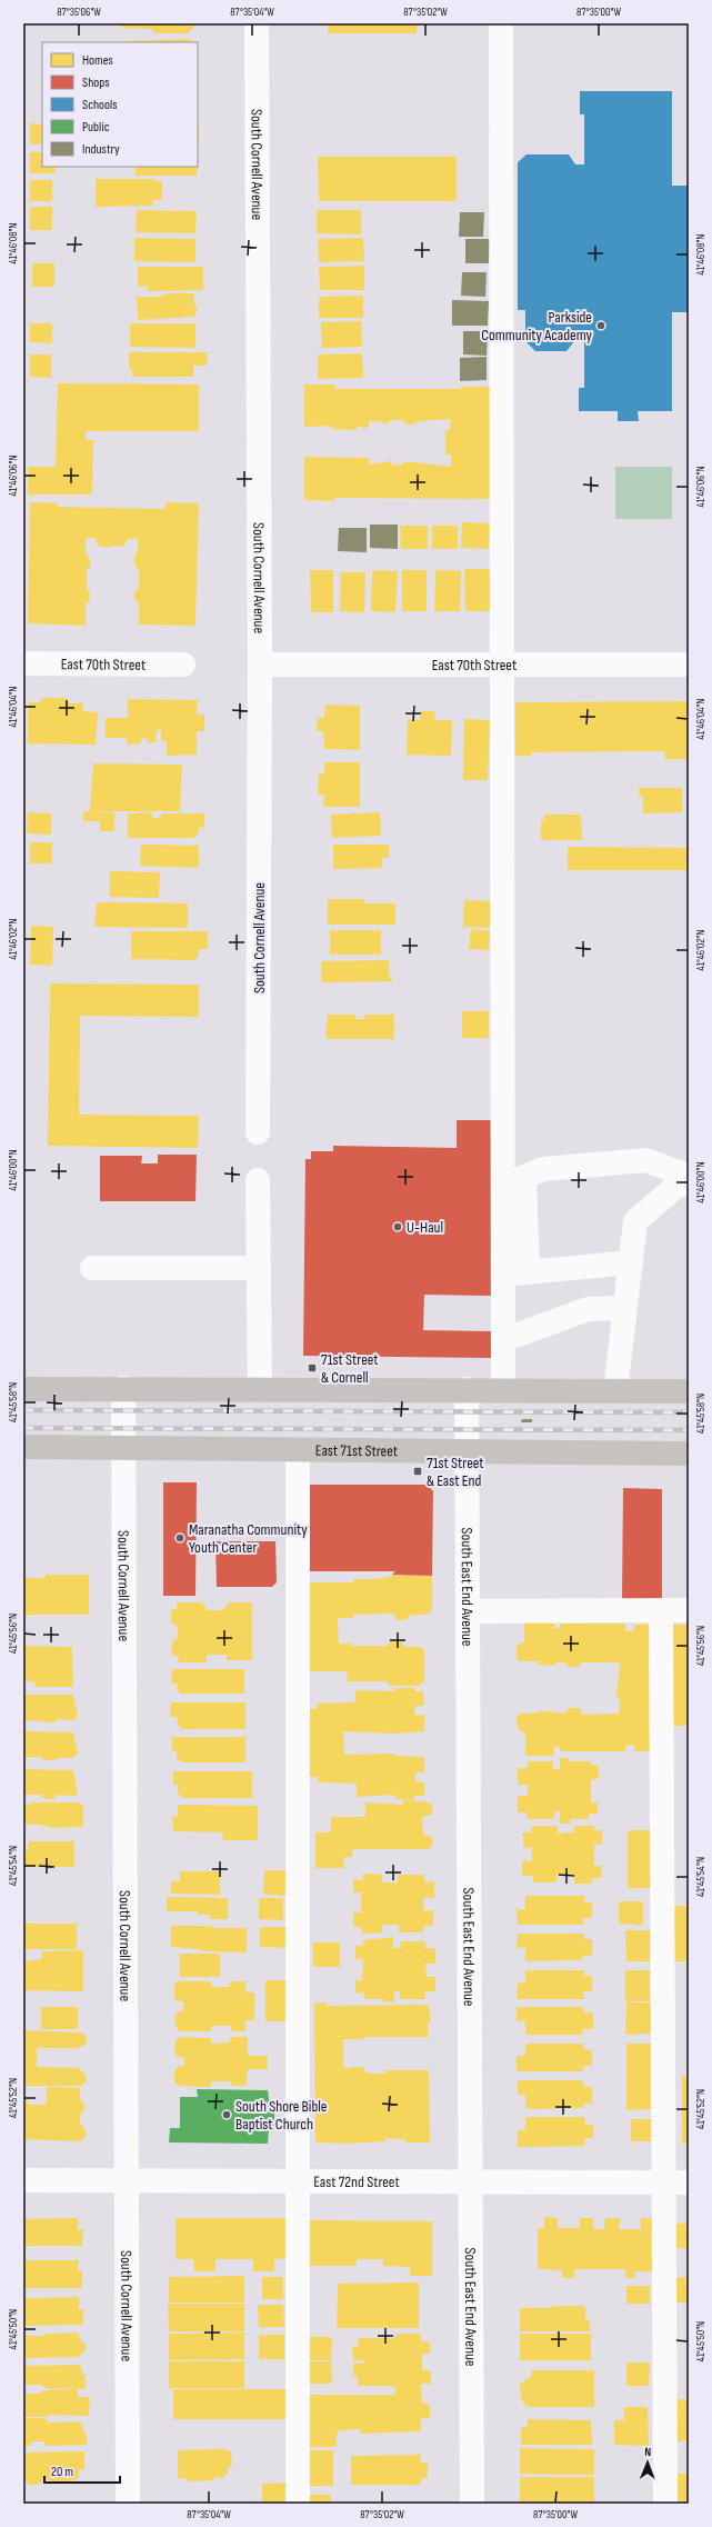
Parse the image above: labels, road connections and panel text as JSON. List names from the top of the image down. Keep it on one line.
{"streets":{"main road":["East 71st Street"],"street":["South Cornell Avenue","East 70th Street","South East End Avenue","East 72nd Street"]},"crossings":[["South Cornell Avenue","East 70th Street"],["South Cornell Avenue","East 71st Street"],["South Cornell Avenue","East 72nd Street"],["East 71st Street","South East End Avenue"],["South East End Avenue","East 72nd Street"]],"places":{"other":["Parkside Community Academy","U-Haul","Maranatha Community Youth Center","South Shore Bible Baptist Church"],"transit":["71st Street & Cornell","71st Street & East End"]},"legend":["Homes","Shops","Schools","Public","Industry"],"scale_bar":"20 m","north":"top","coordinates":["87°35'06\"W","87°35'04\"W","87°35'02\"W","87°35'00\"W","41°46'08\"N","41°46'06\"N","41°46'04\"N","41°46'02\"N","41°46'00\"N","41°45'58\"N","41°45'56\"N","41°45'54\"N","41°45'52\"N","41°45'50\"N"]}
